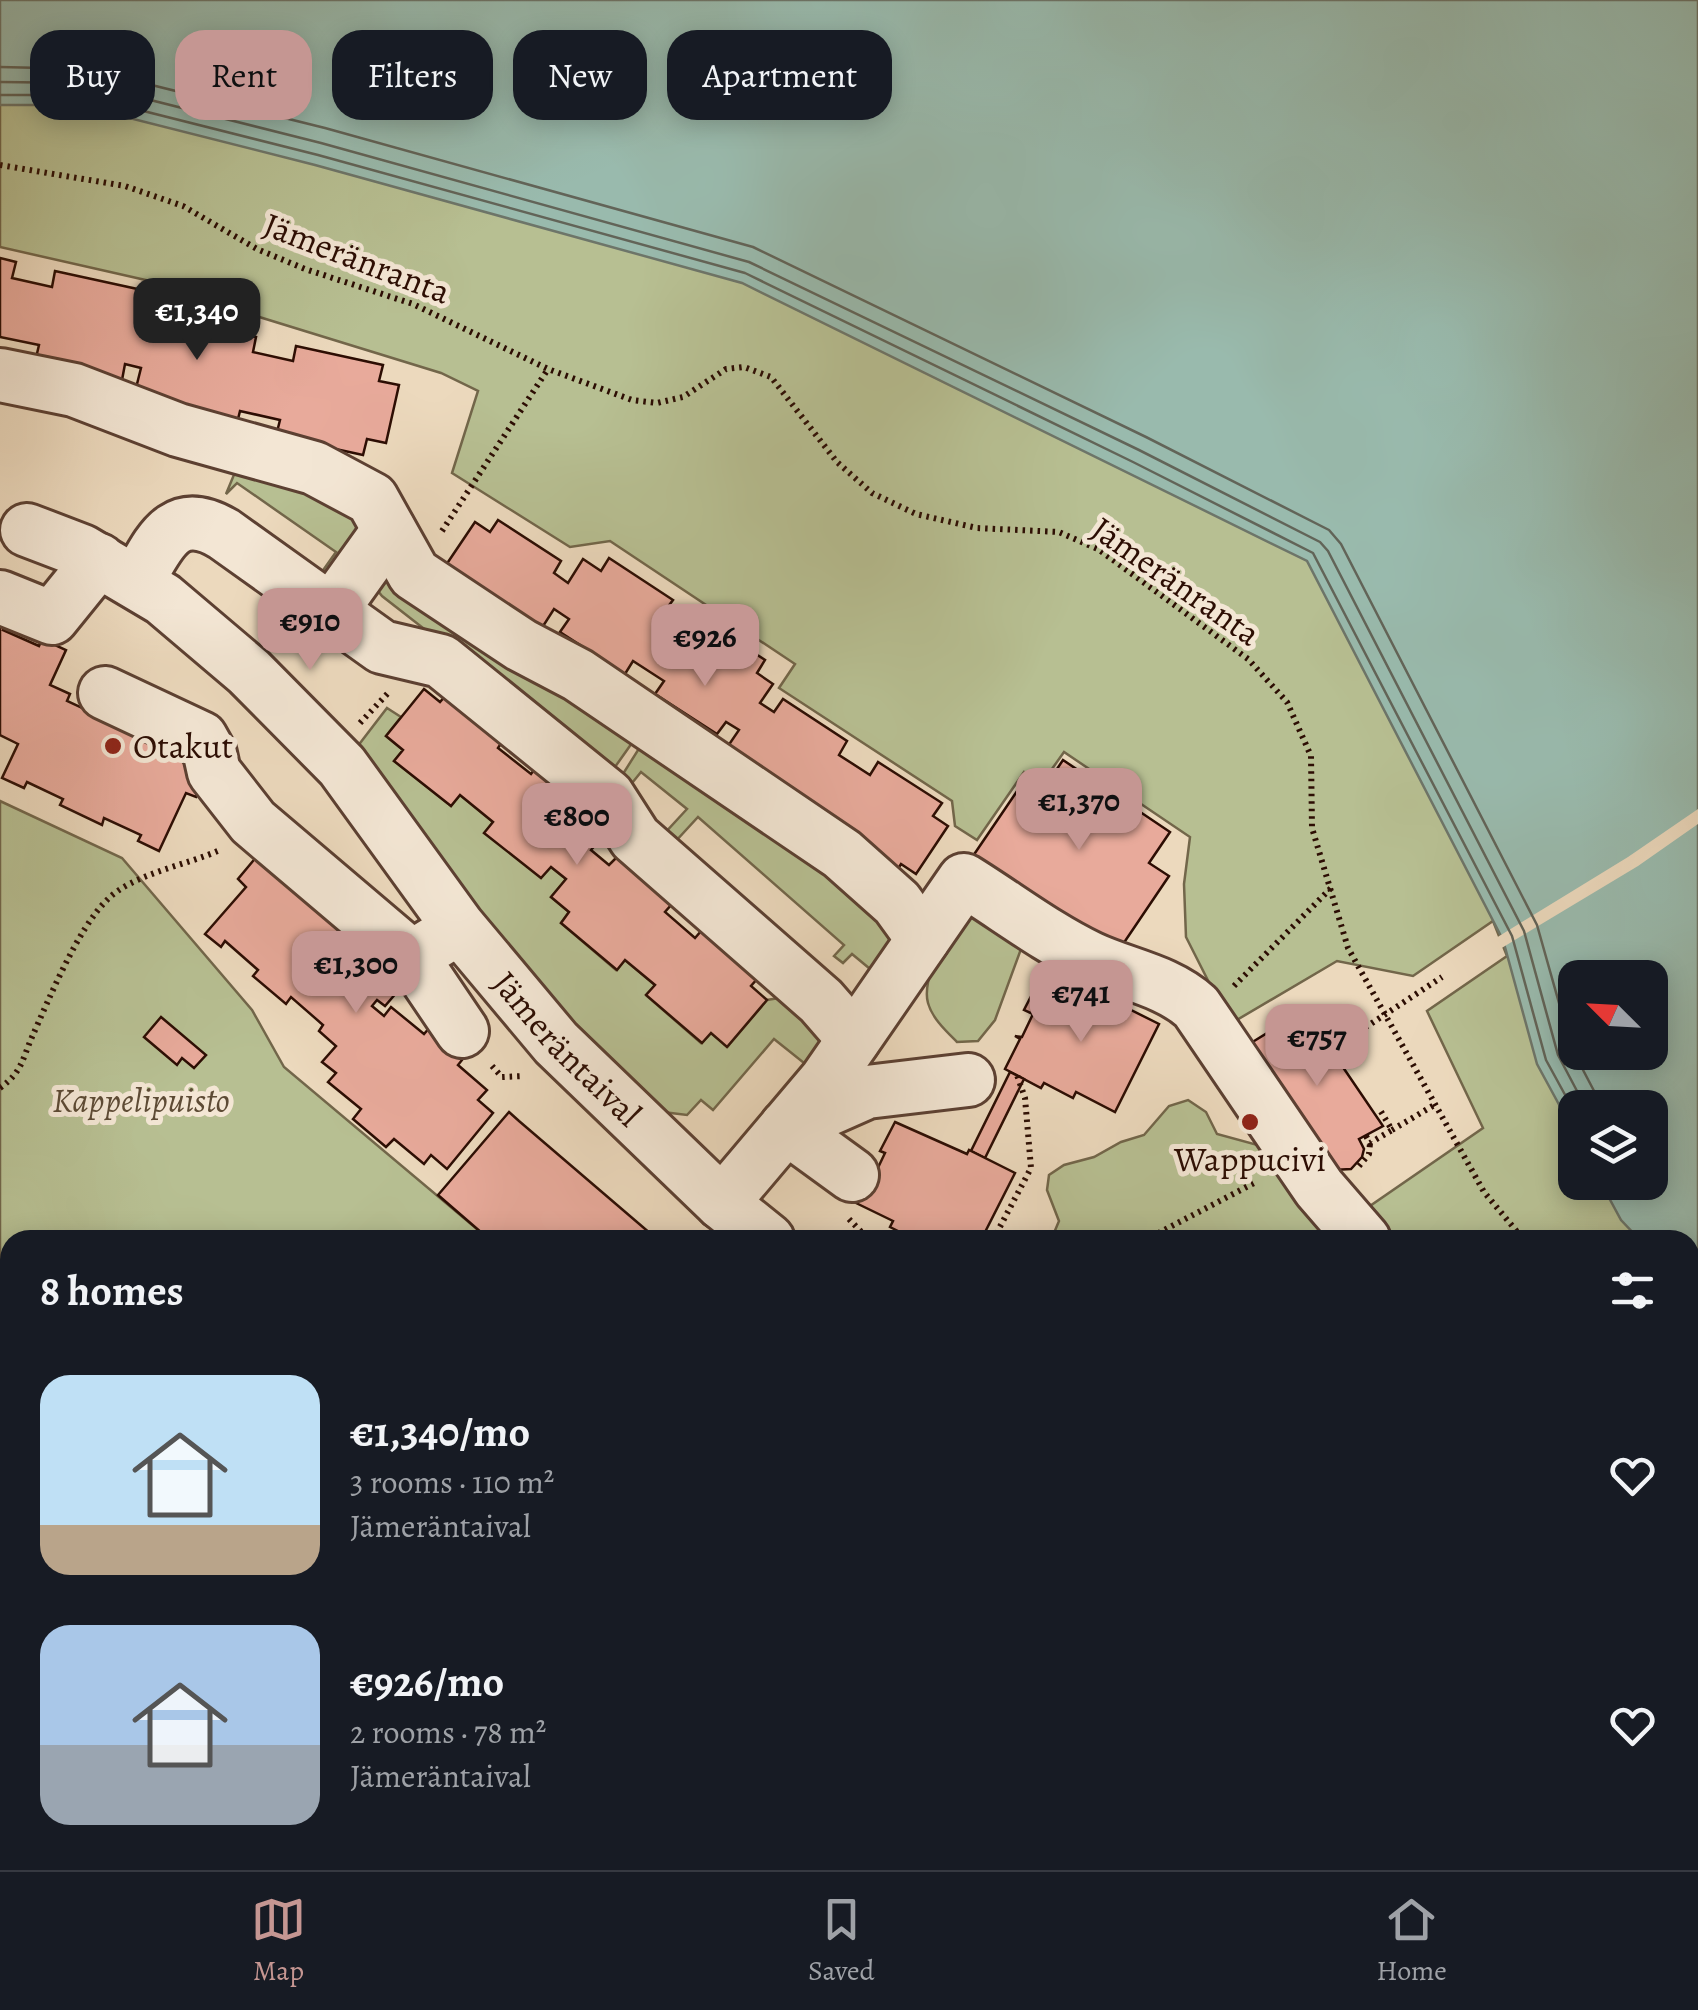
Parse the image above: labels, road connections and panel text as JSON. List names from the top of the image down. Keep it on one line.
{"streets":{"street":["Jämeräntaival"],"path":["Jämeränranta"]},"parks":["Kappelipuisto"],"places":["Otakut","Wappucivi"],"north":"top left","page":{"chip":["Buy","Rent","Filters","New","Apartment"],"price":["€1,340","€910","€926","€1,370","€800","€1,300","€741","€757"],"heading":"8 homes","list":[{"name":"€1,340/mo","note":"3 rooms · 110 m² · Jämeräntaival"},{"name":"€926/mo","note":"2 rooms · 78 m² · Jämeräntaival"}],"tabs":["Map","Saved","Home"]}}
